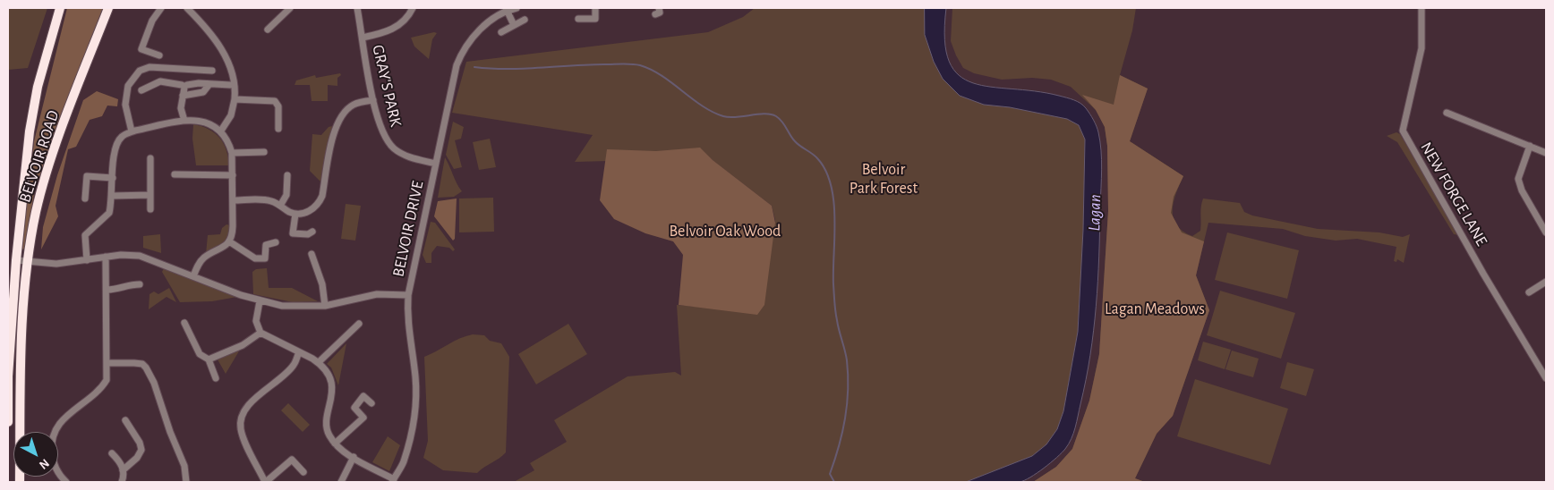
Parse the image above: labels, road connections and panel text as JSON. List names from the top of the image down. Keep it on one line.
{"streets":{"highway":["BELVOIR ROAD"],"street":["GRAY'S PARK","NEW FORGE LANE","BELVOIR DRIVE"]},"crossings":[["GRAY'S PARK","BELVOIR DRIVE"]],"water":["Lagan"],"parks":["Belvoir Park Forest","Belvoir Oak Wood","Lagan Meadows"],"north":"bottom right"}
